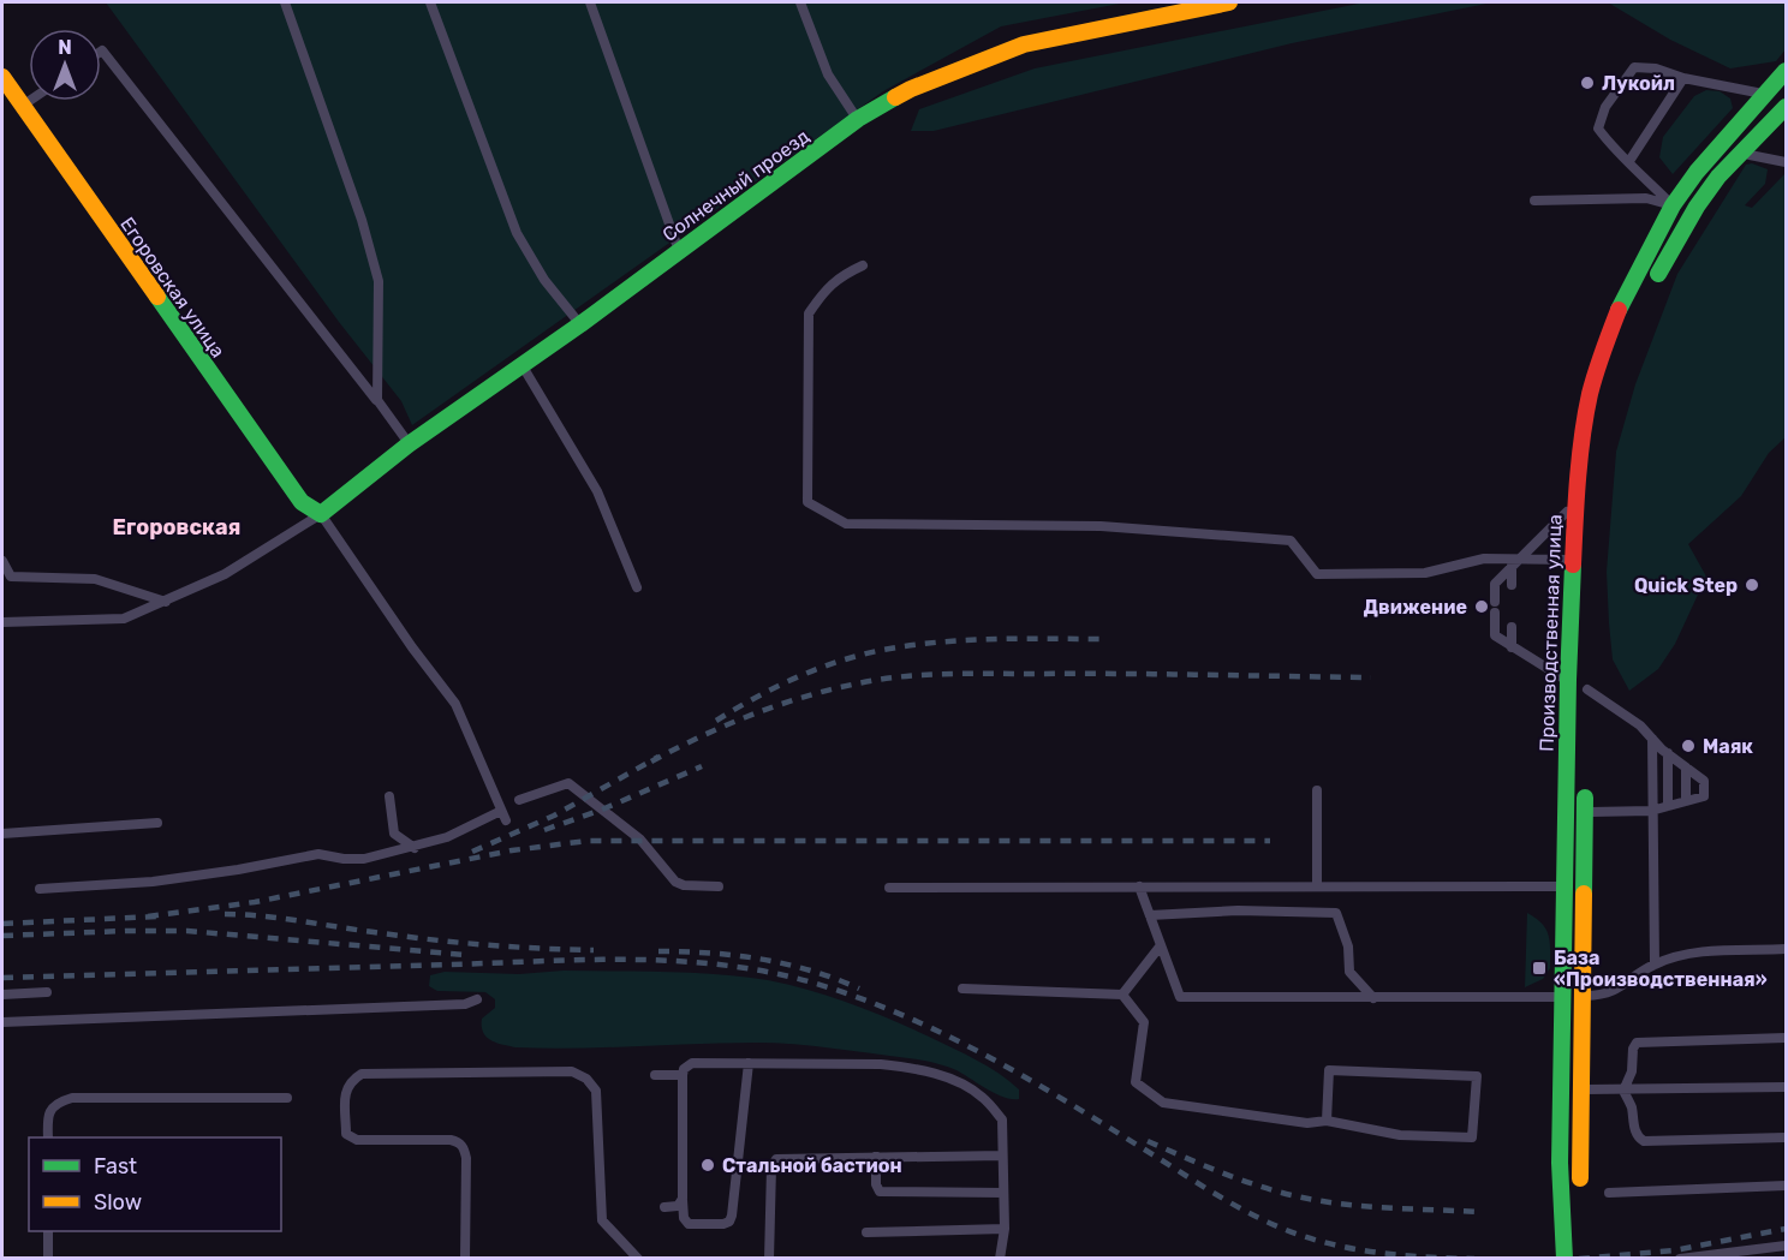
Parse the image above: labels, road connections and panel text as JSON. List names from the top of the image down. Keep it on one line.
{"streets":{"main road":["Солнечный проезд","Егоровская улица","Производственная улица"]},"crossings":[["Солнечный проезд","Егоровская улица"]],"districts":["Егоровская"],"places":{"other":["Лукойл","Quick Step","Движение","Маяк","Стальной бастион"],"transit":["База «Производственная»"]},"legend":["Fast","Slow"],"north":"top"}
